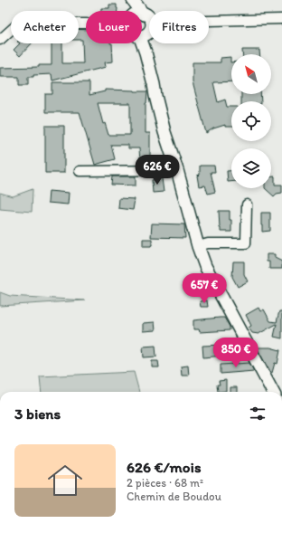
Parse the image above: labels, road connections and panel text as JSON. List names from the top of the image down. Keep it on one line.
{"north":"top left","page":{"chip":["Acheter","Louer","Filtres"],"price":["626 €","657 €","850 €"],"heading":"3 biens","list":[{"name":"626 €/mois","note":"2 pièces · 68 m² · Chemin de Boudou"}]}}
